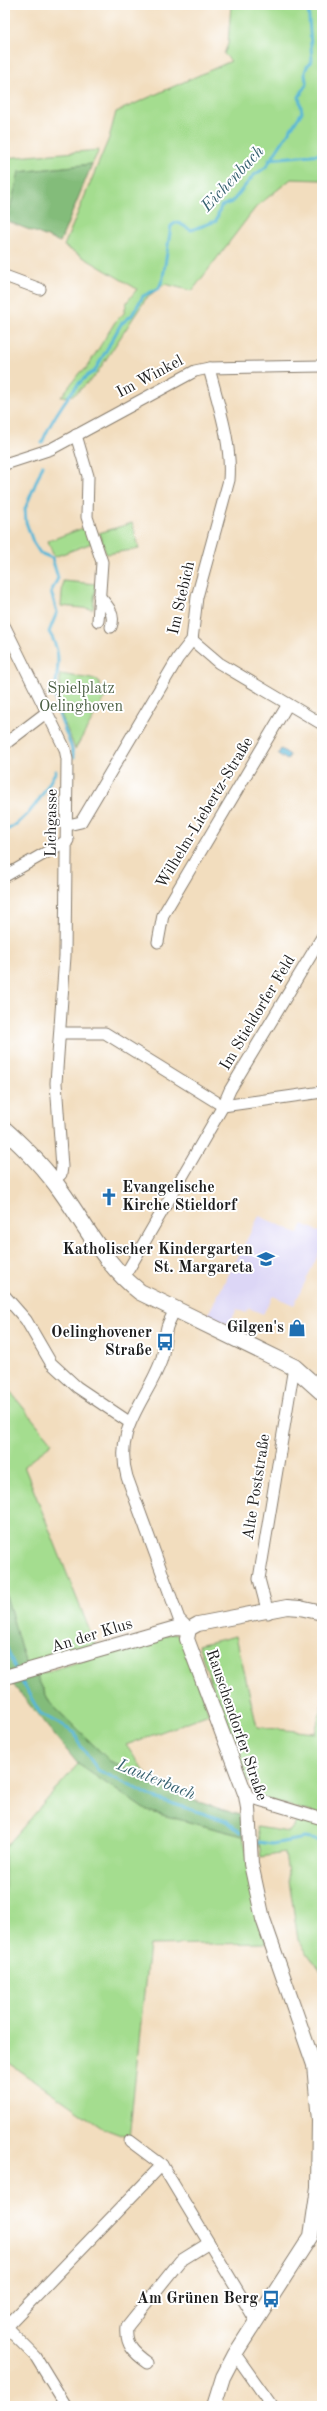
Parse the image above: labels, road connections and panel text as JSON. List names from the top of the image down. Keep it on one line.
{"streets":{"street":["Im Winkel","Im Stebich","Wilhelm-Liebertz-Straße","Lichgasse","Im Stieldorfer Feld","Alte Poststraße","An der Klus","Rauschendorfer Straße"]},"crossings":[["Im Winkel","Im Stebich"],["Im Stebich","Lichgasse"],["Alte Poststraße","An der Klus"],["An der Klus","Rauschendorfer Straße"]],"water":["Eichenbach","Lauterbach"],"parks":["Spielplatz Oelinghoven"],"places":{"church":["Evangelische Kirche Stieldorf"],"school or university":["Katholischer Kindergarten St. Margareta"],"shop":["Gilgen's"],"bus stop":["Oelinghovener Straße","Am Grünen Berg"]}}
